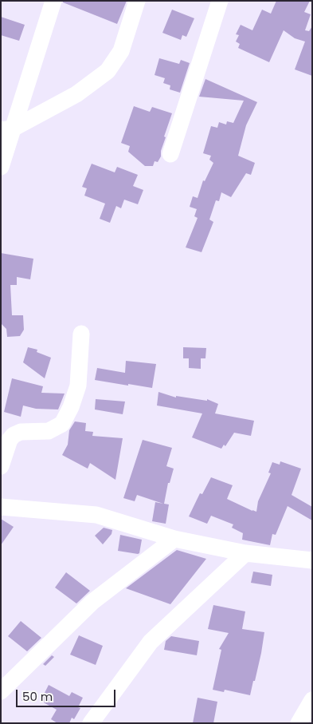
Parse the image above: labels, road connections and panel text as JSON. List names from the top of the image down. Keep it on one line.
{"scale_bar":"50 m"}
